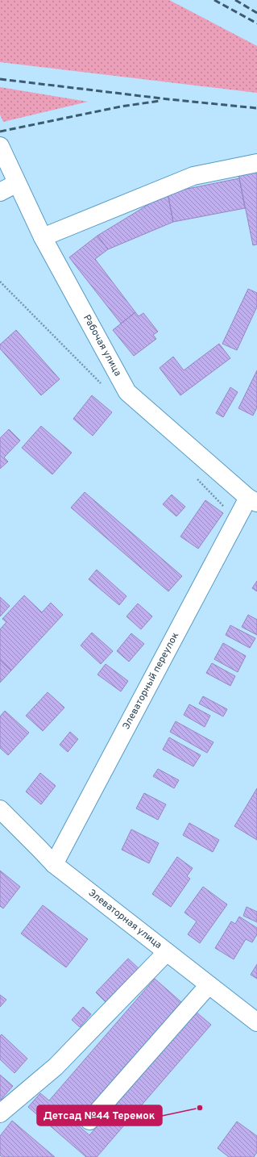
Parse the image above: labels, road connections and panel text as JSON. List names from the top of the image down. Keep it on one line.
{"streets":{"street":["Рабочая улица","Элеваторный переулок","Элеваторная улица"]},"crossings":[["Рабочая улица","Элеваторный переулок"],["Элеваторный переулок","Элеваторная улица"]],"places":["Детсад №44 Теремок"]}
